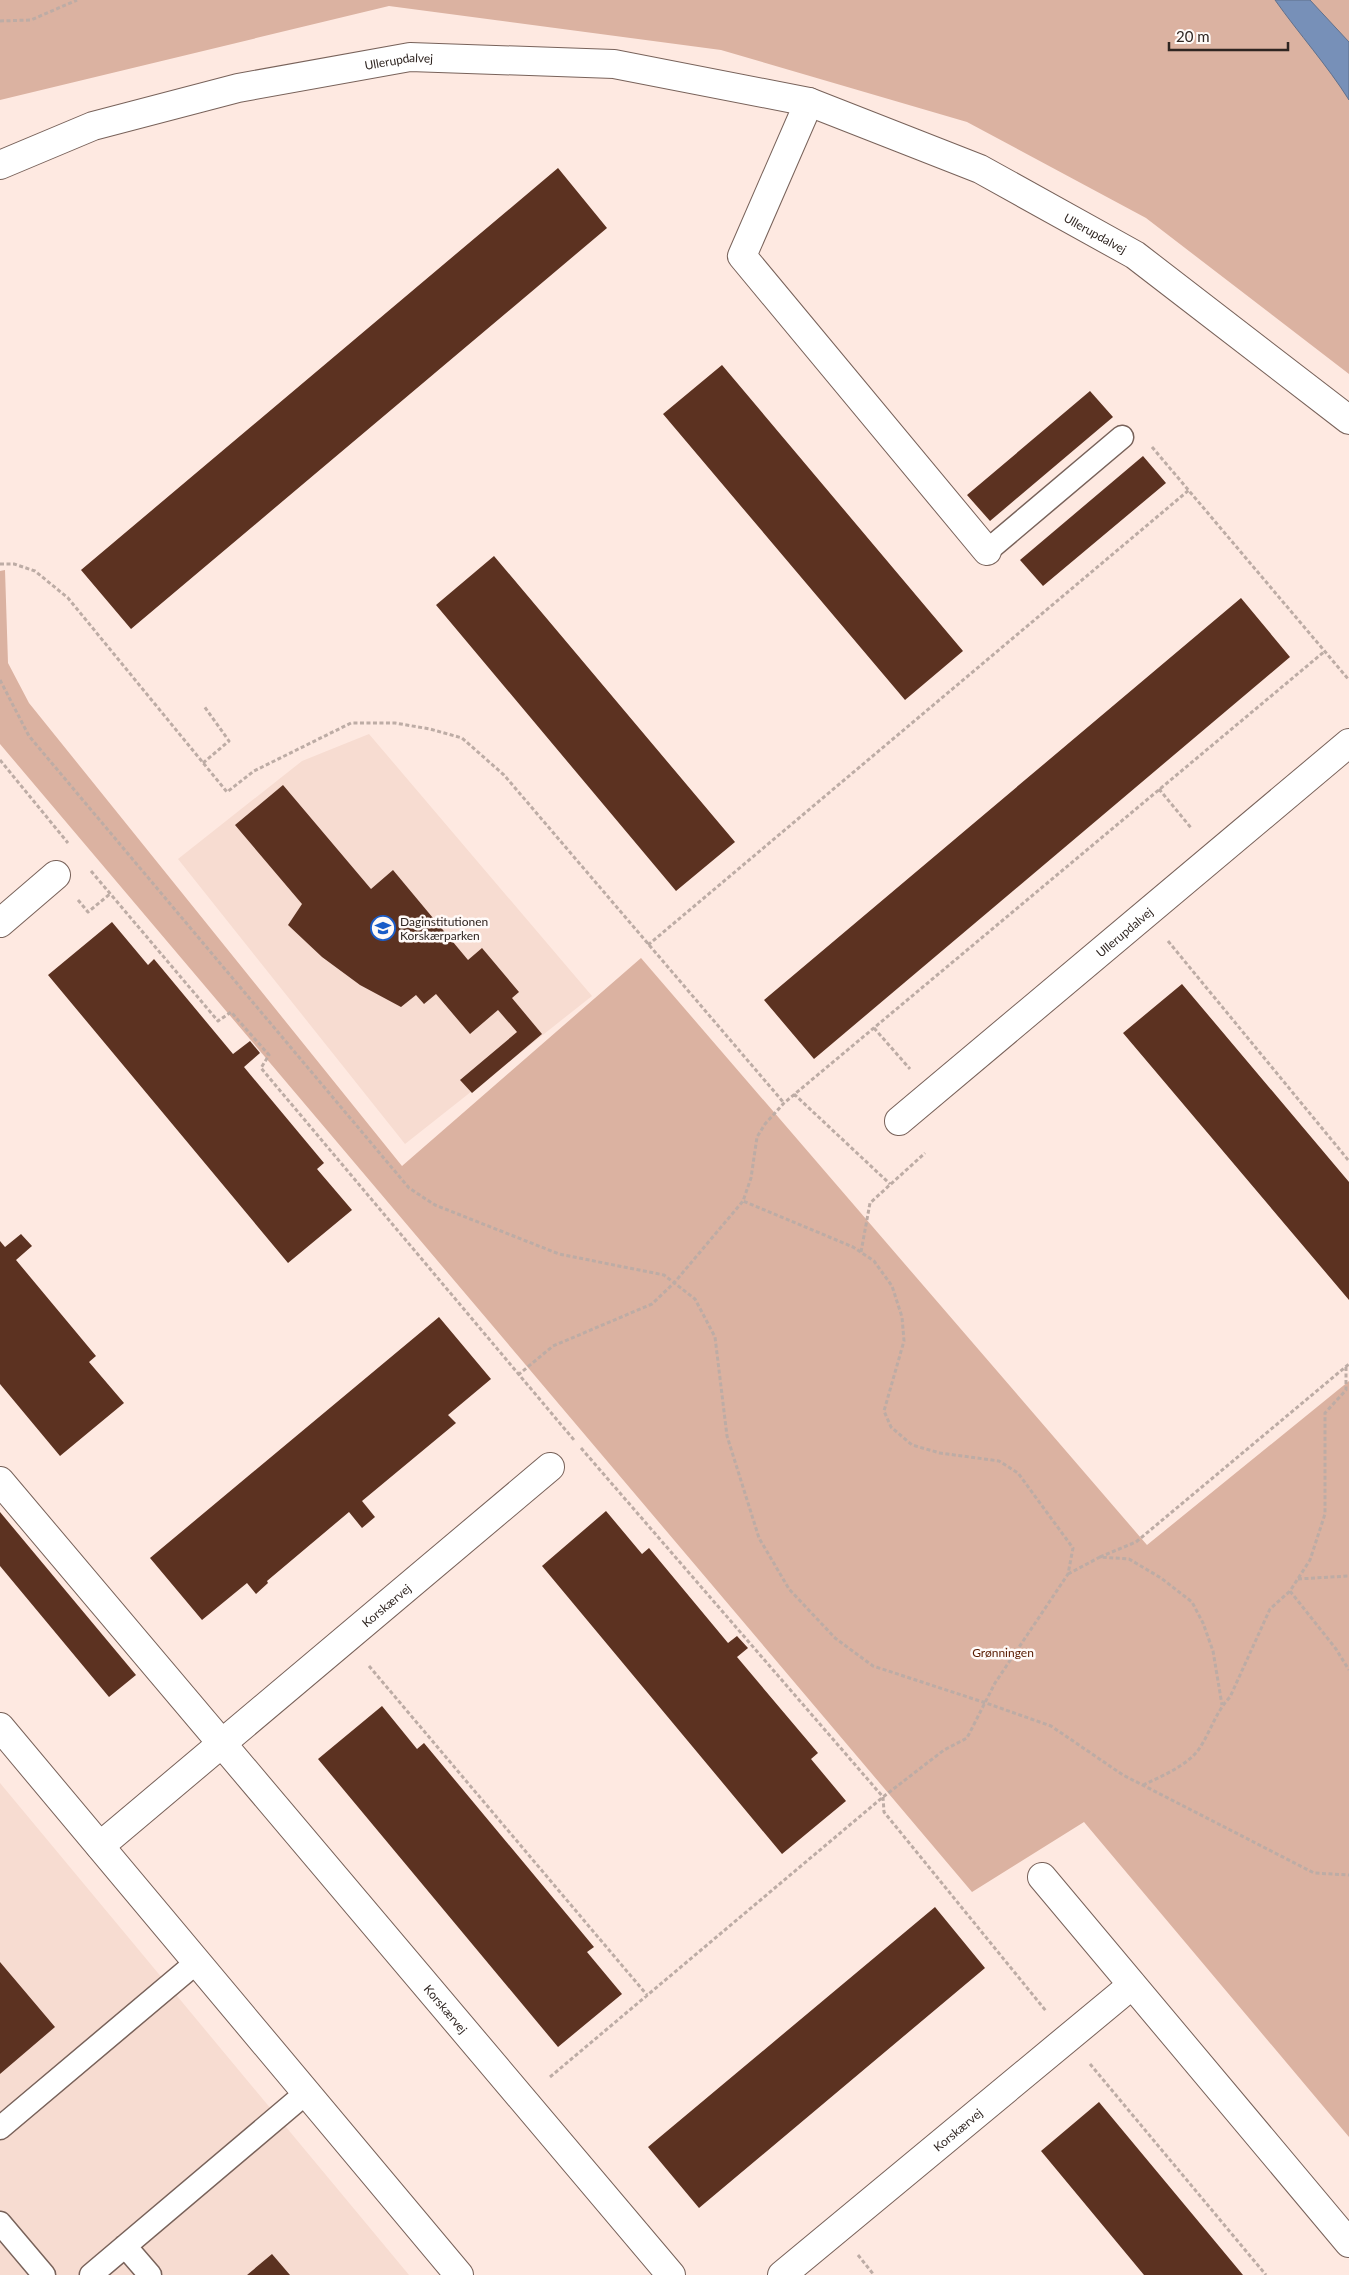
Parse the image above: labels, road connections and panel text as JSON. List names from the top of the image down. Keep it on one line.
{"streets":{"street":["Ullerupdalvej","Korskærvej"]},"parks":["Grønningen"],"places":{"school or university":["Daginstitutionen Korskærparken"]},"scale_bar":"20 m"}
